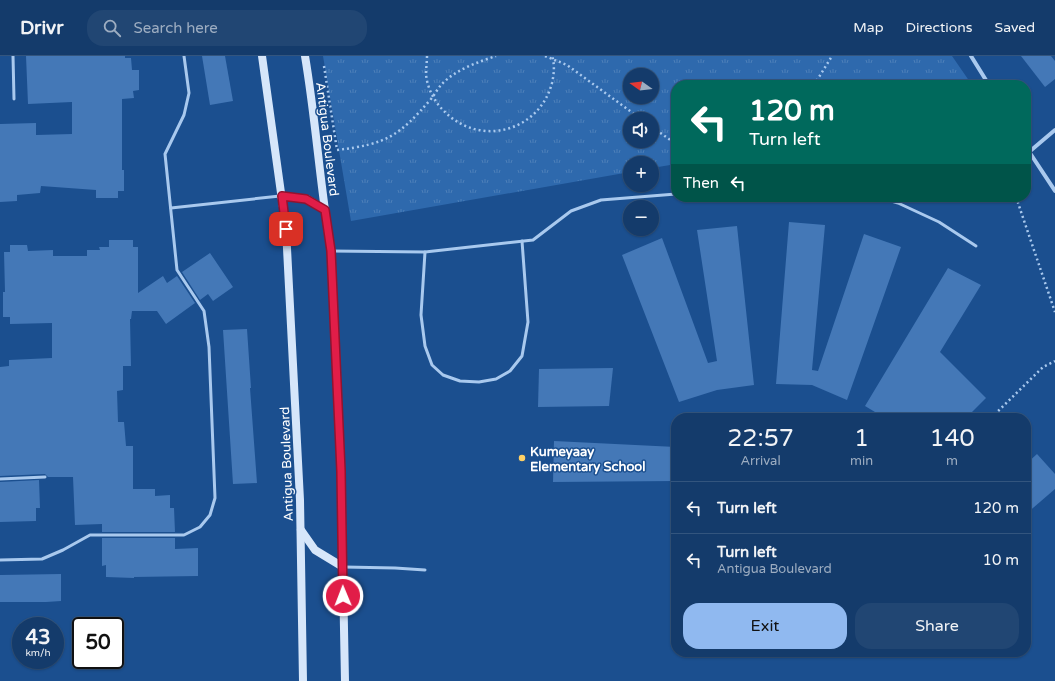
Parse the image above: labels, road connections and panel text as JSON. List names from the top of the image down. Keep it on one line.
{"streets":{"main road":["Antigua Boulevard"]},"places":["Kumeyaay Elementary School"],"north":"left","page":{"header":"Drivr","search":"Search here","nav":["Map","Directions","Saved"],"map_buttons":["+","−"],"turn":["120 m","Turn left"],"then":"Then","eta":["22:57","Arrival","1","min","140","m"],"list":[{"name":"Turn left","value":"120 m"},{"name":"Turn left","note":"Antigua Boulevard","value":"10 m"}],"buttons":["Exit","Share"],"speed":"43 km/h","limit":"50"}}
